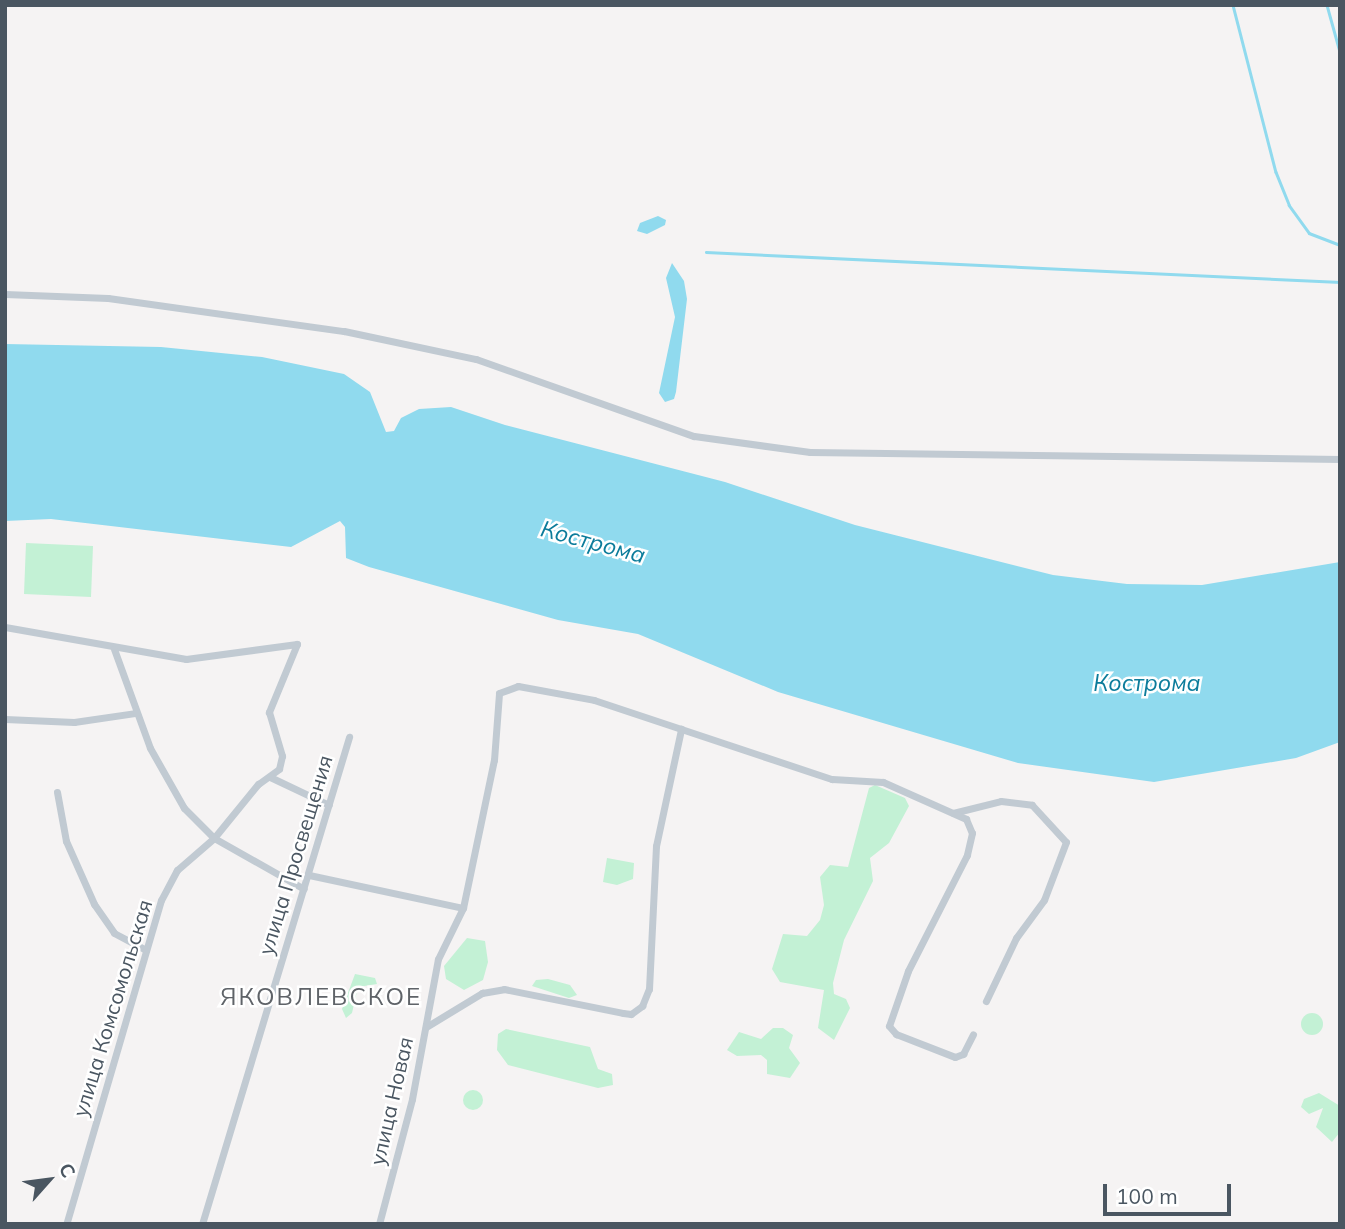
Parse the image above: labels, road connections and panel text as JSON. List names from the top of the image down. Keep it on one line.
{"streets":{"street":["улица Просвещения","улица Комсомольская","улица Новая"]},"districts":["ЯКОВЛЕВСКОЕ"],"water":["Кострома"],"scale_bar":"100 m","north":"top right"}
